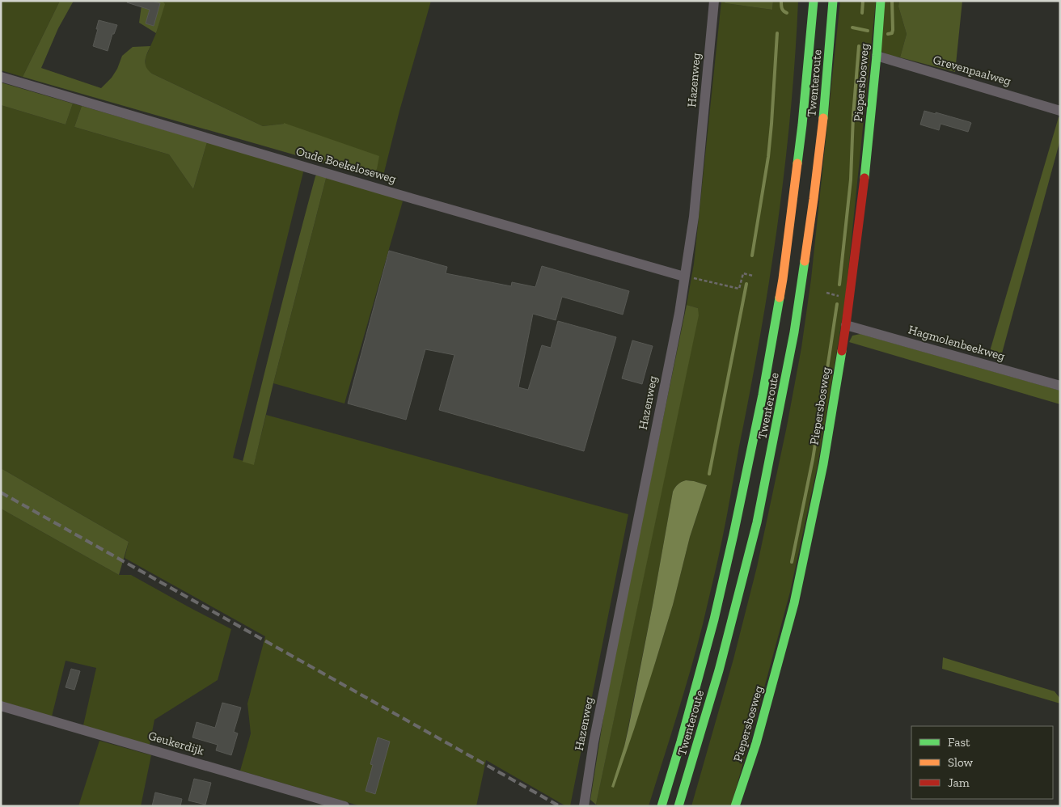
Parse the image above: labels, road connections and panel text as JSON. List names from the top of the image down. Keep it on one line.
{"streets":{"main road":["Piepersbosweg","Twenteroute"],"street":["Grevenpaalweg","Hazenweg","Oude Boekeloseweg","Hagmolenbeekweg","Geukerdijk"]},"crossings":[["Grevenpaalweg","Piepersbosweg"],["Hazenweg","Oude Boekeloseweg"],["Piepersbosweg","Hagmolenbeekweg"]],"legend":["Fast","Slow","Jam"]}
